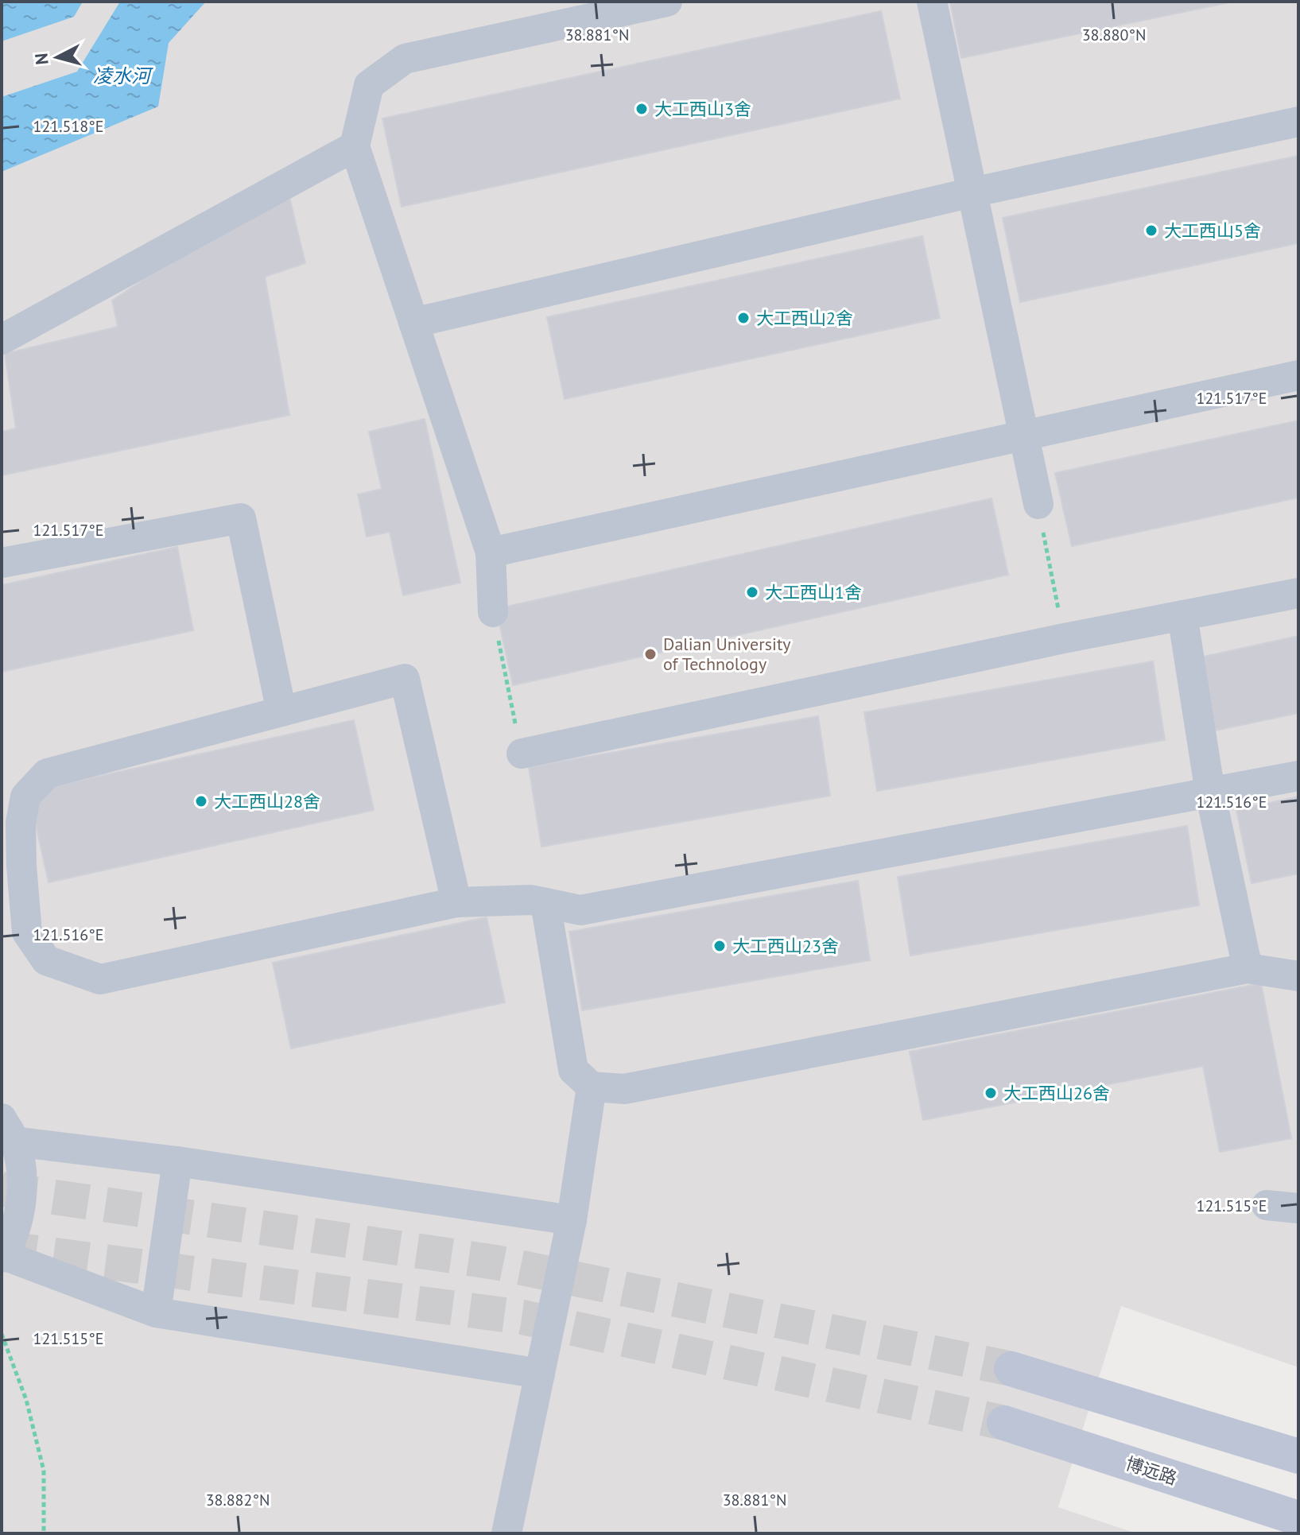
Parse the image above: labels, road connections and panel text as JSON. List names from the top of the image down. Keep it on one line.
{"streets":{"main road":["博远路"]},"water":["凌水河"],"places":["大工西山3舍","大工西山5舍","大工西山2舍","大工西山1舍","Dalian University of Technology","大工西山28舍","大工西山23舍","大工西山26舍"],"north":"left","coordinates":["38.881°N","38.880°N","121.518°E","121.517°E","121.516°E","121.515°E","38.882°N"]}
